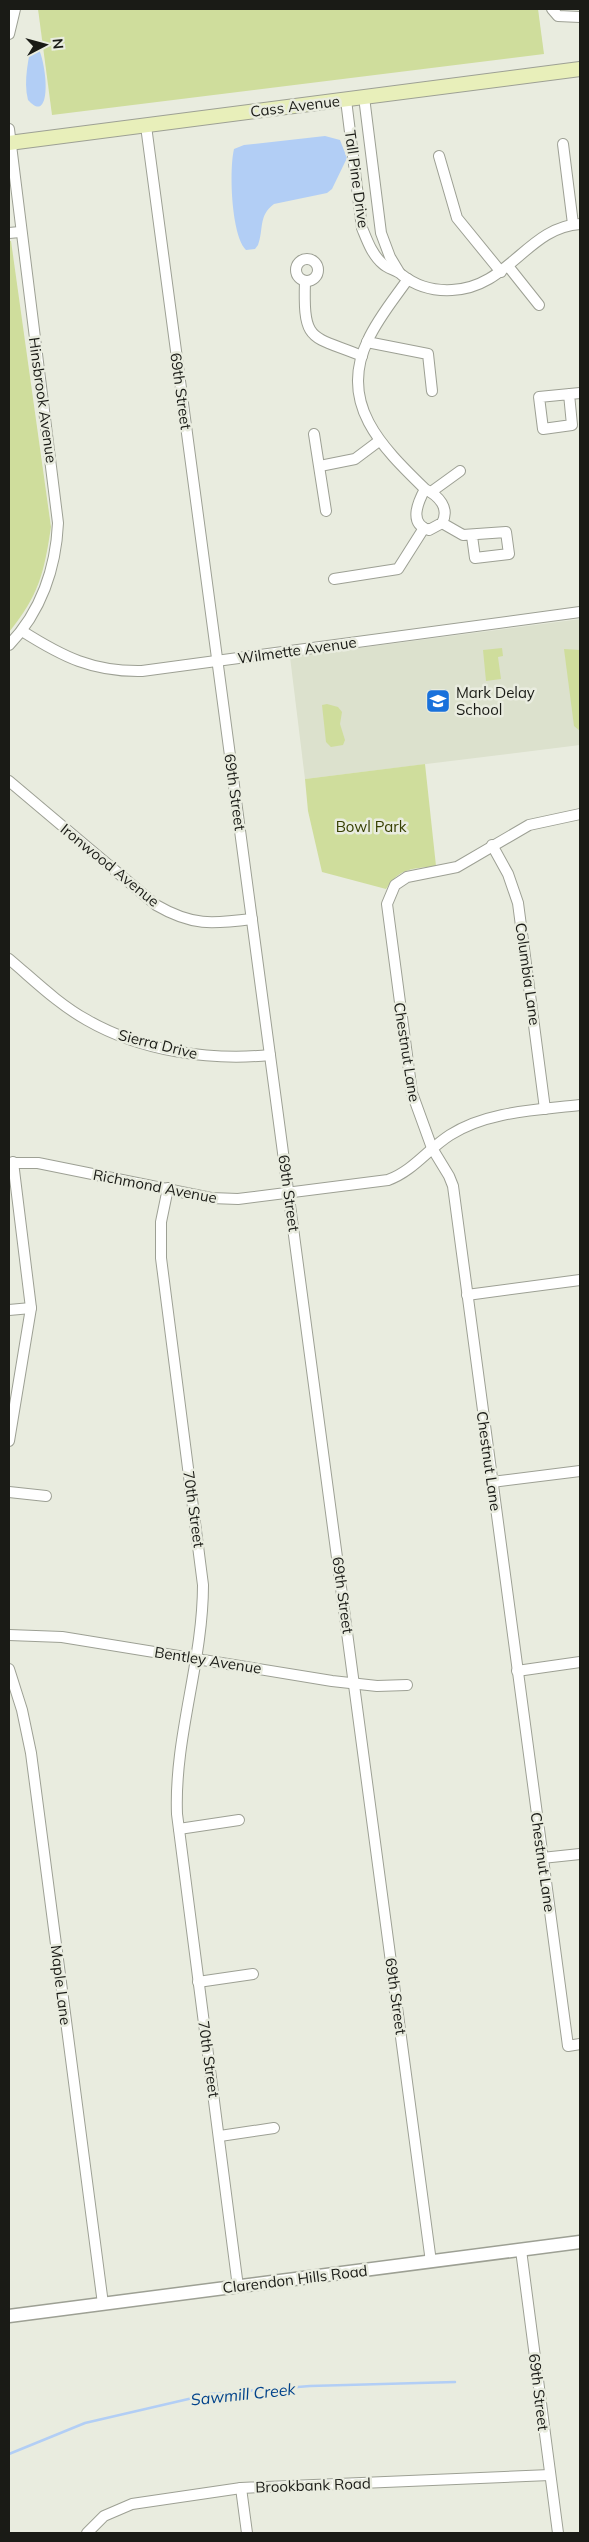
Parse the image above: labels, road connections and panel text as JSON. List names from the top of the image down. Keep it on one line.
{"streets":{"main road":["Cass Avenue"],"street":["Tall Pine Drive","69th Street","Hinsbrook Avenue","Wilmette Avenue","Ironwood Avenue","Columbia Lane","Sierra Drive","Chestnut Lane","Richmond Avenue","70th Street","Bentley Avenue","Maple Lane","Clarendon Hills Road","Brookbank Road"]},"crossings":[["Cass Avenue","Tall Pine Drive"],["Cass Avenue","69th Street"],["Cass Avenue","Hinsbrook Avenue"],["69th Street","Wilmette Avenue"],["69th Street","Ironwood Avenue"],["69th Street","Sierra Drive"],["69th Street","Richmond Avenue"],["69th Street","Bentley Avenue"],["69th Street","Clarendon Hills Road"],["69th Street","Brookbank Road"],["Hinsbrook Avenue","Wilmette Avenue"],["Columbia Lane","Chestnut Lane"],["Columbia Lane","Richmond Avenue"],["Chestnut Lane","Richmond Avenue"],["Richmond Avenue","70th Street"],["70th Street","Bentley Avenue"],["70th Street","Clarendon Hills Road"],["Maple Lane","Clarendon Hills Road"]],"water":["Sawmill Creek"],"parks":["Bowl Park"],"places":{"school or university":["Mark Delay School"]},"north":"right"}
